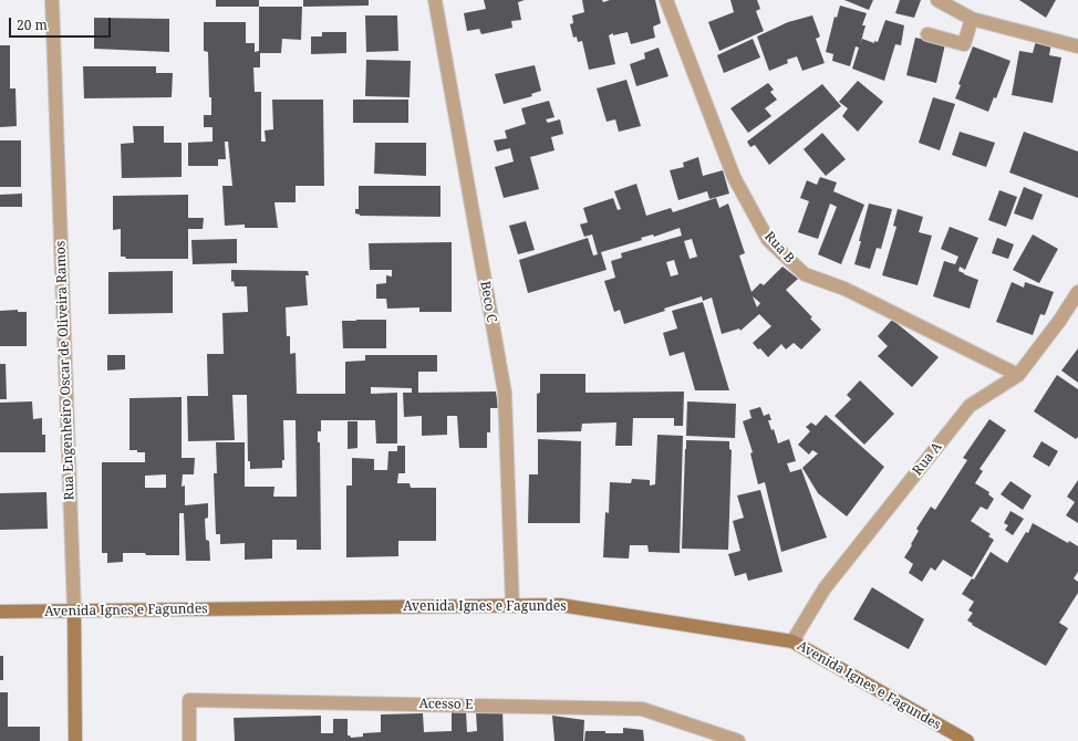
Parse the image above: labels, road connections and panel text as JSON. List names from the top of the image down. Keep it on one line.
{"streets":{"street":["Rua B","Beco C","Rua Engenheiro Oscar de Oliveira Ramos","Rua A","Avenida Ignes e Fagundes","Acesso E"]},"crossings":[["Rua B","Rua A"],["Beco C","Avenida Ignes e Fagundes"],["Rua Engenheiro Oscar de Oliveira Ramos","Avenida Ignes e Fagundes"],["Rua A","Avenida Ignes e Fagundes"]],"scale_bar":"20 m"}
